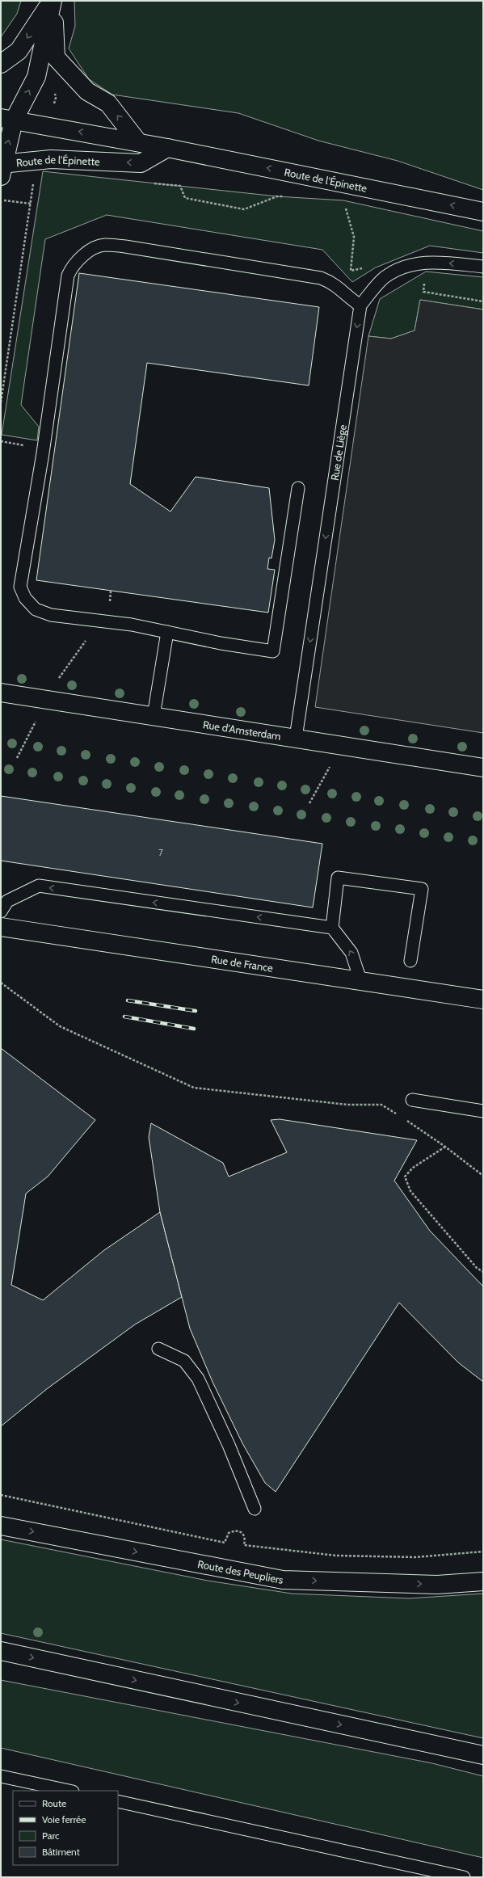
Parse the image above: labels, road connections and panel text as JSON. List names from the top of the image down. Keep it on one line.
{"streets":{"main road":["Route de l'Épinette","Rue d'Amsterdam","Rue de France","Route des Peupliers"],"lane":["Rue de Liège"]},"crossings":[["Rue de Liège","Rue d'Amsterdam"]],"one_way":["Route de l'Épinette","Rue de Liège"],"house_numbers":["7"],"legend":["Route","Voie ferrée","Parc","Bâtiment"]}
